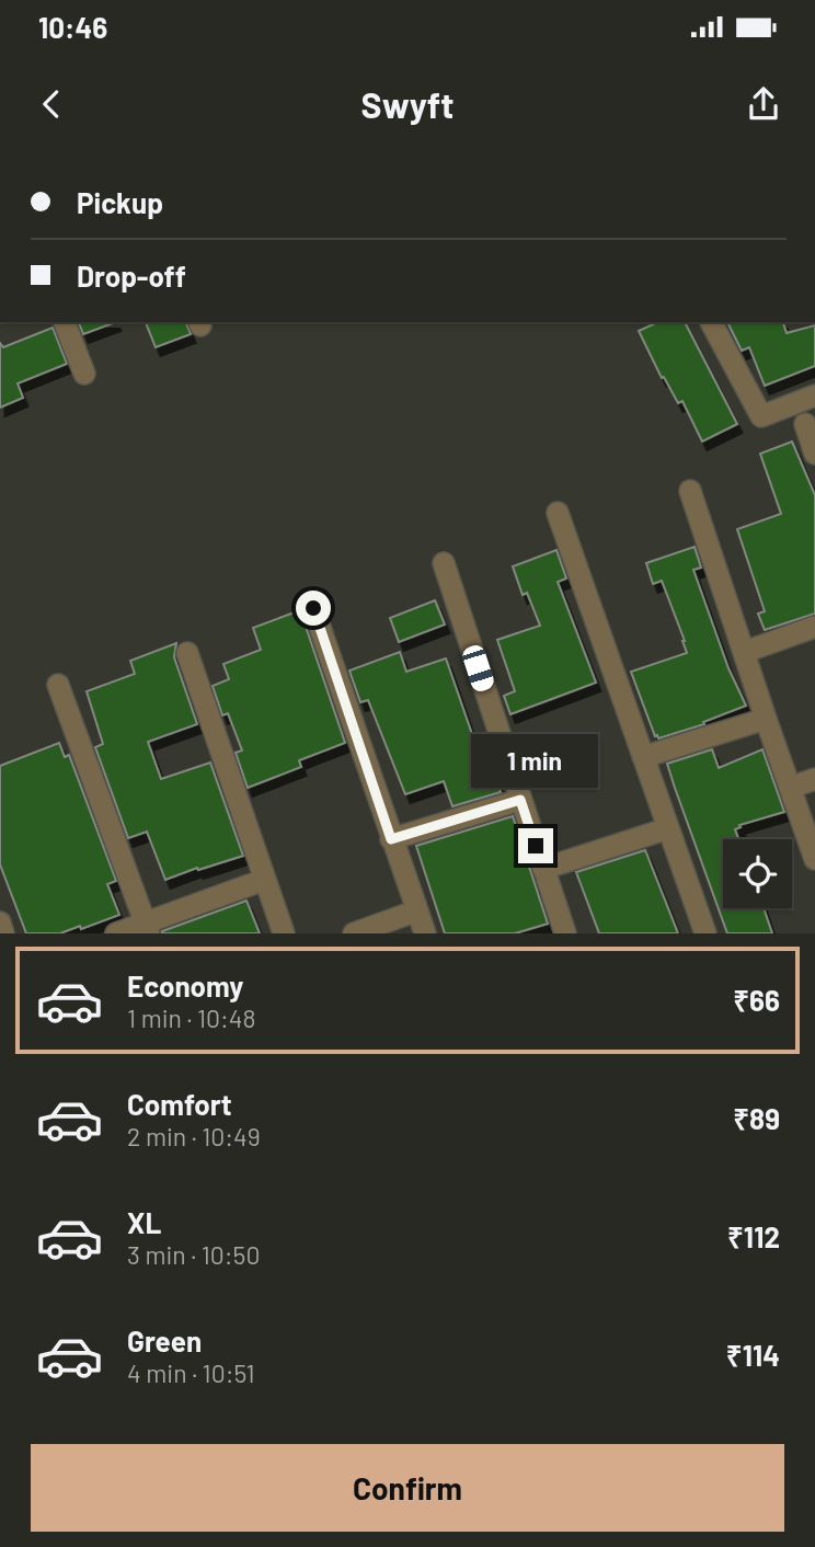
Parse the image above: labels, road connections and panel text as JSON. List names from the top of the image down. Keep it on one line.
{"page":{"status":"10:46","header":"Swyft","banner":["Pickup","Drop-off"],"bubble":"1 min","list":[{"name":"Economy","note":"1 min · 10:48","value":"₹66"},{"name":"Comfort","note":"2 min · 10:49","value":"₹89"},{"name":"XL","note":"3 min · 10:50","value":"₹112"},{"name":"Green","note":"4 min · 10:51","value":"₹114"}],"buttons":"Confirm"}}
